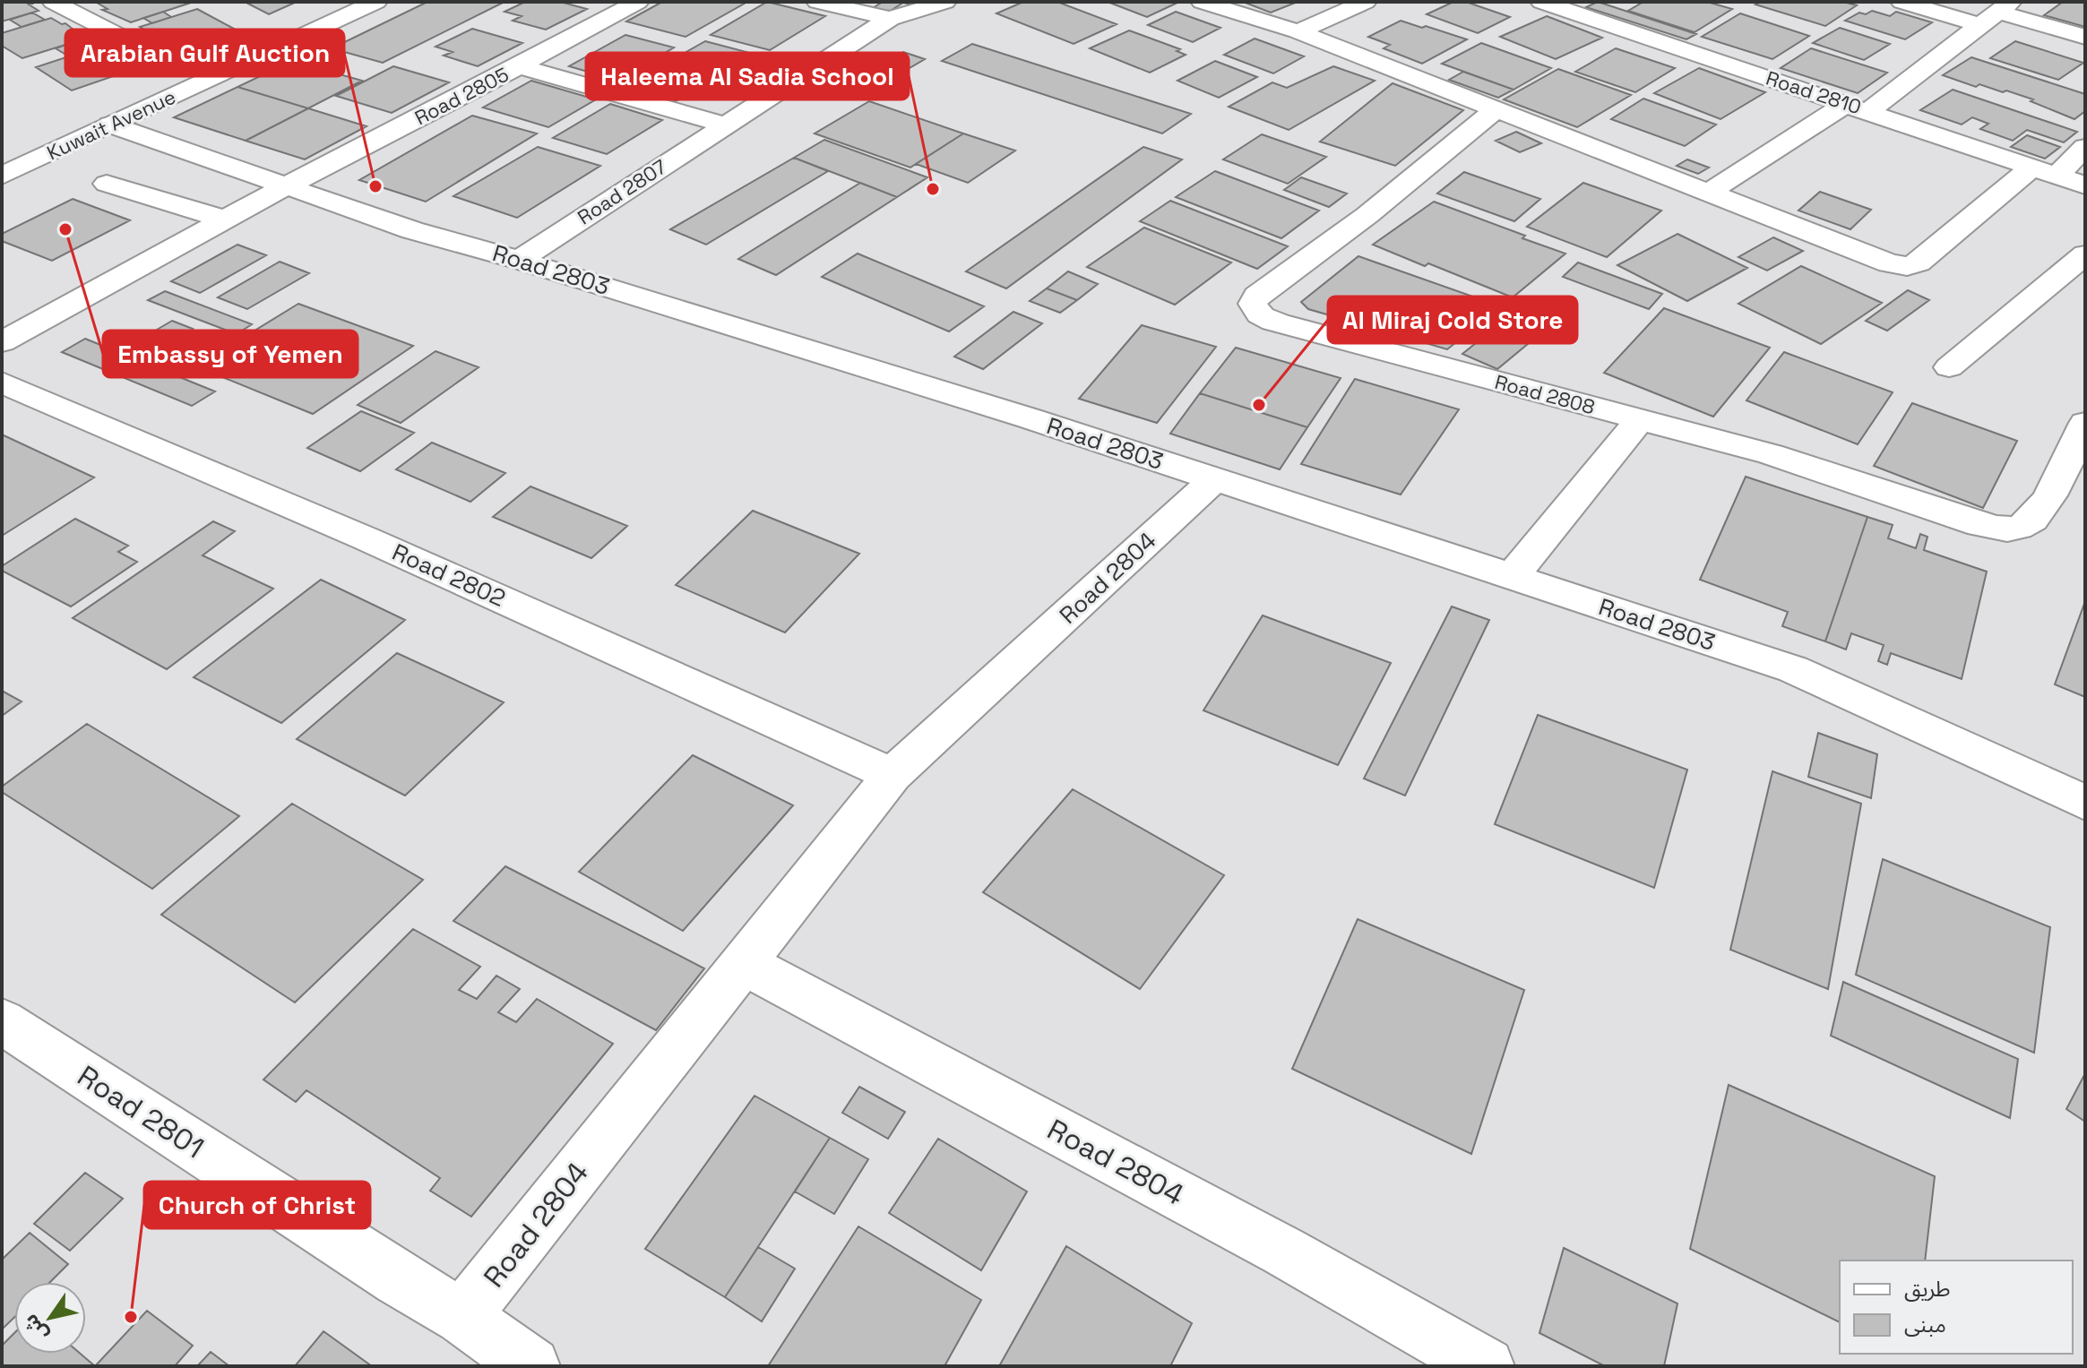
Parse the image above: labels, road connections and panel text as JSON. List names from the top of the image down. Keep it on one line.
{"streets":{"street":["Road 2810","Road 2805","Kuwait Avenue","Road 2807","Road 2803","Road 2808","Road 2802","Road 2804","Road 2801"]},"crossings":[["Road 2805","Road 2803"],["Kuwait Avenue","Road 2803"],["Road 2807","Road 2803"],["Road 2803","Road 2804"],["Road 2802","Road 2804"],["Road 2804","Road 2801"]],"places":["Arabian Gulf Auction","Haleema Al Sadia School","Embassy of Yemen","Al Miraj Cold Store","Church of Christ"],"legend":["طريق","مبنى"],"north":"bottom left"}
